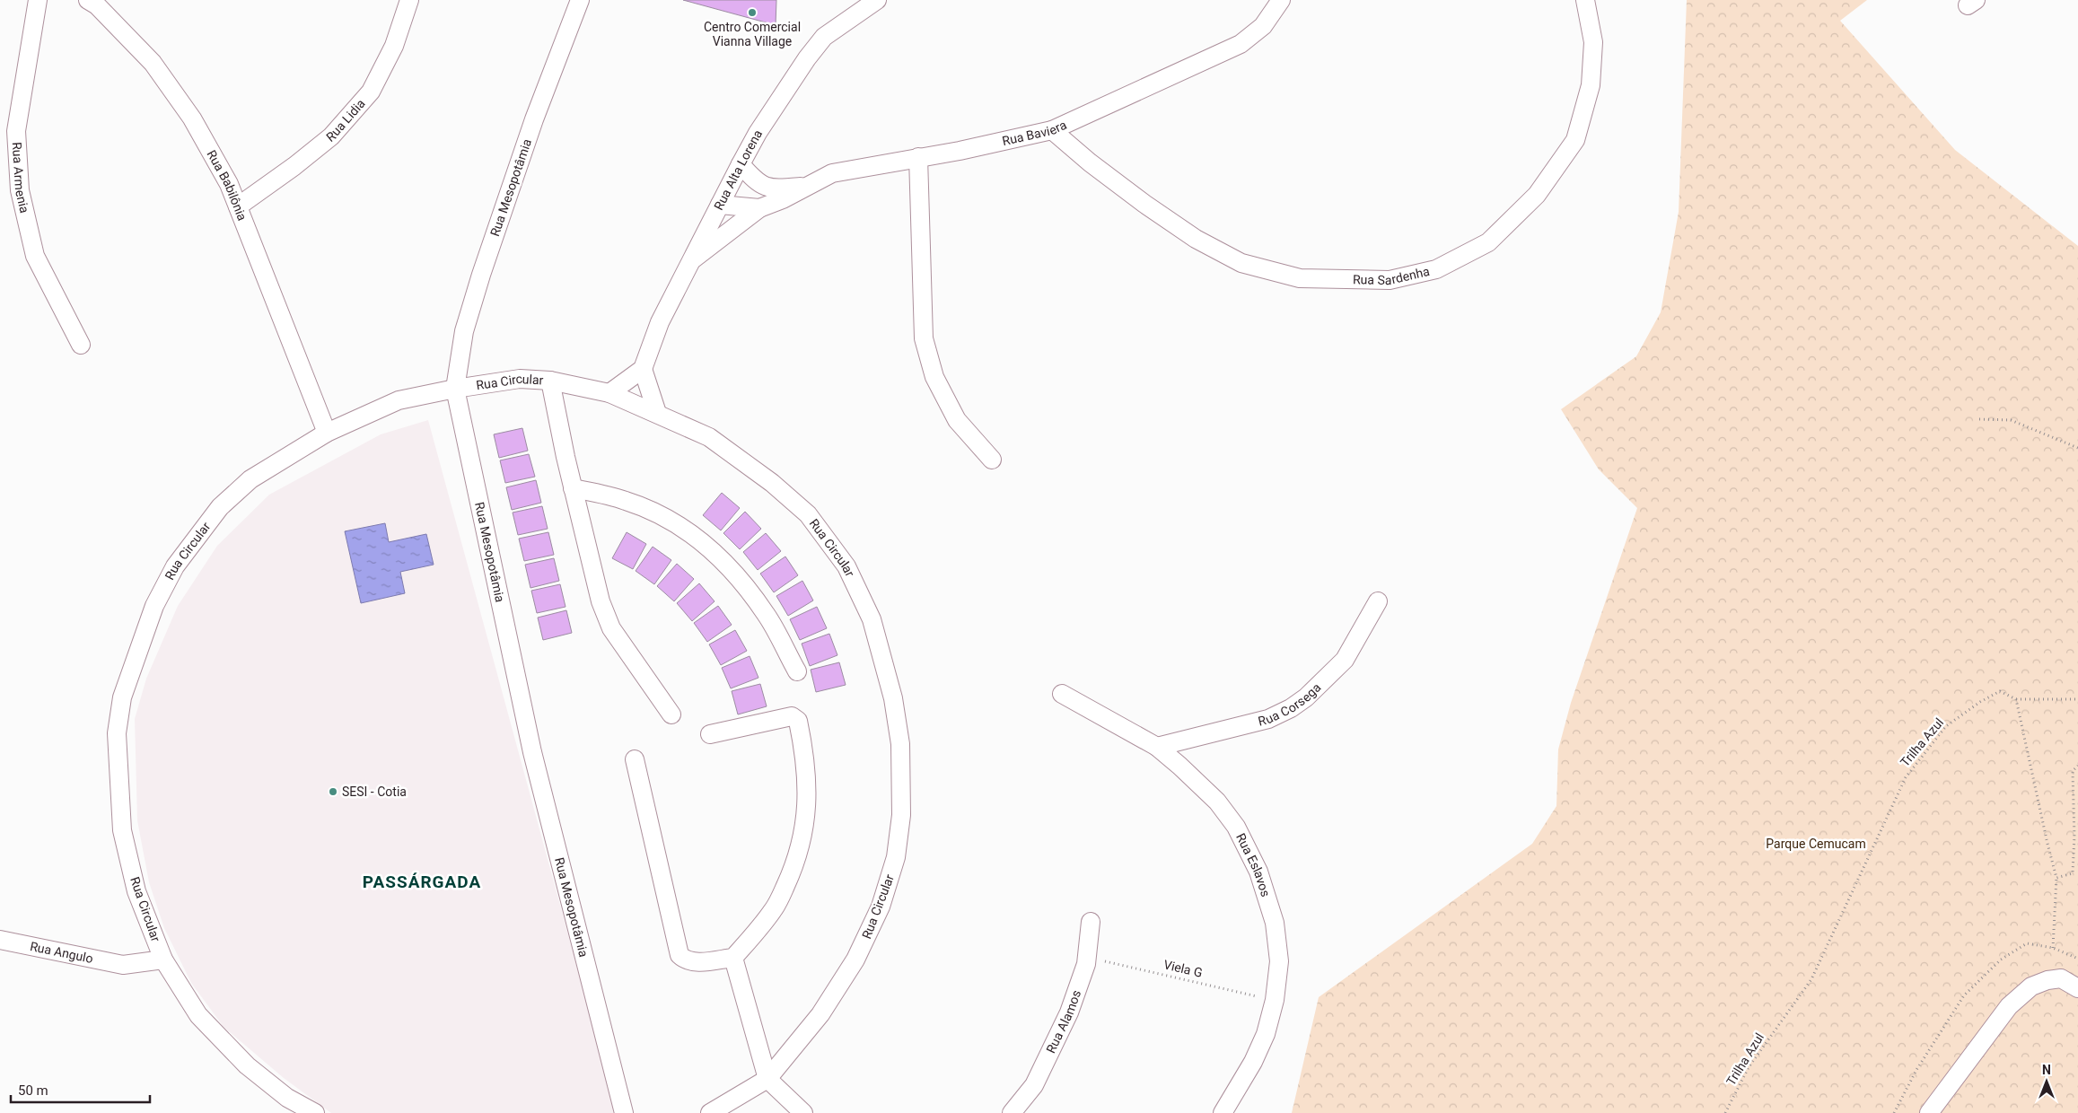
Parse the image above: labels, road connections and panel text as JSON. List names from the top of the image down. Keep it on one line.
{"streets":{"street":["Rua Lidia","Rua Baviera","Rua Alta Lorena","Rua Armenia","Rua Babilônia","Rua Mesopotâmia","Rua Sardenha","Rua Circular","Rua Corsega","Rua Eslavos","Rua Angulo","Rua Alamos"],"path":["Trilha Azul","Viela G"]},"crossings":[["Rua Lidia","Rua Babilônia"],["Rua Baviera","Rua Alta Lorena"],["Rua Baviera","Rua Sardenha"],["Rua Babilônia","Rua Circular"],["Rua Mesopotâmia","Rua Circular"],["Rua Circular","Rua Angulo"],["Rua Corsega","Rua Eslavos"],["Rua Eslavos","Viela G"],["Viela G","Rua Alamos"]],"districts":["PASSÁRGADA"],"parks":["Parque Cemucam"],"places":["Centro Comercial Vianna Village","SESI - Cotia"],"scale_bar":"50 m","north":"top"}
